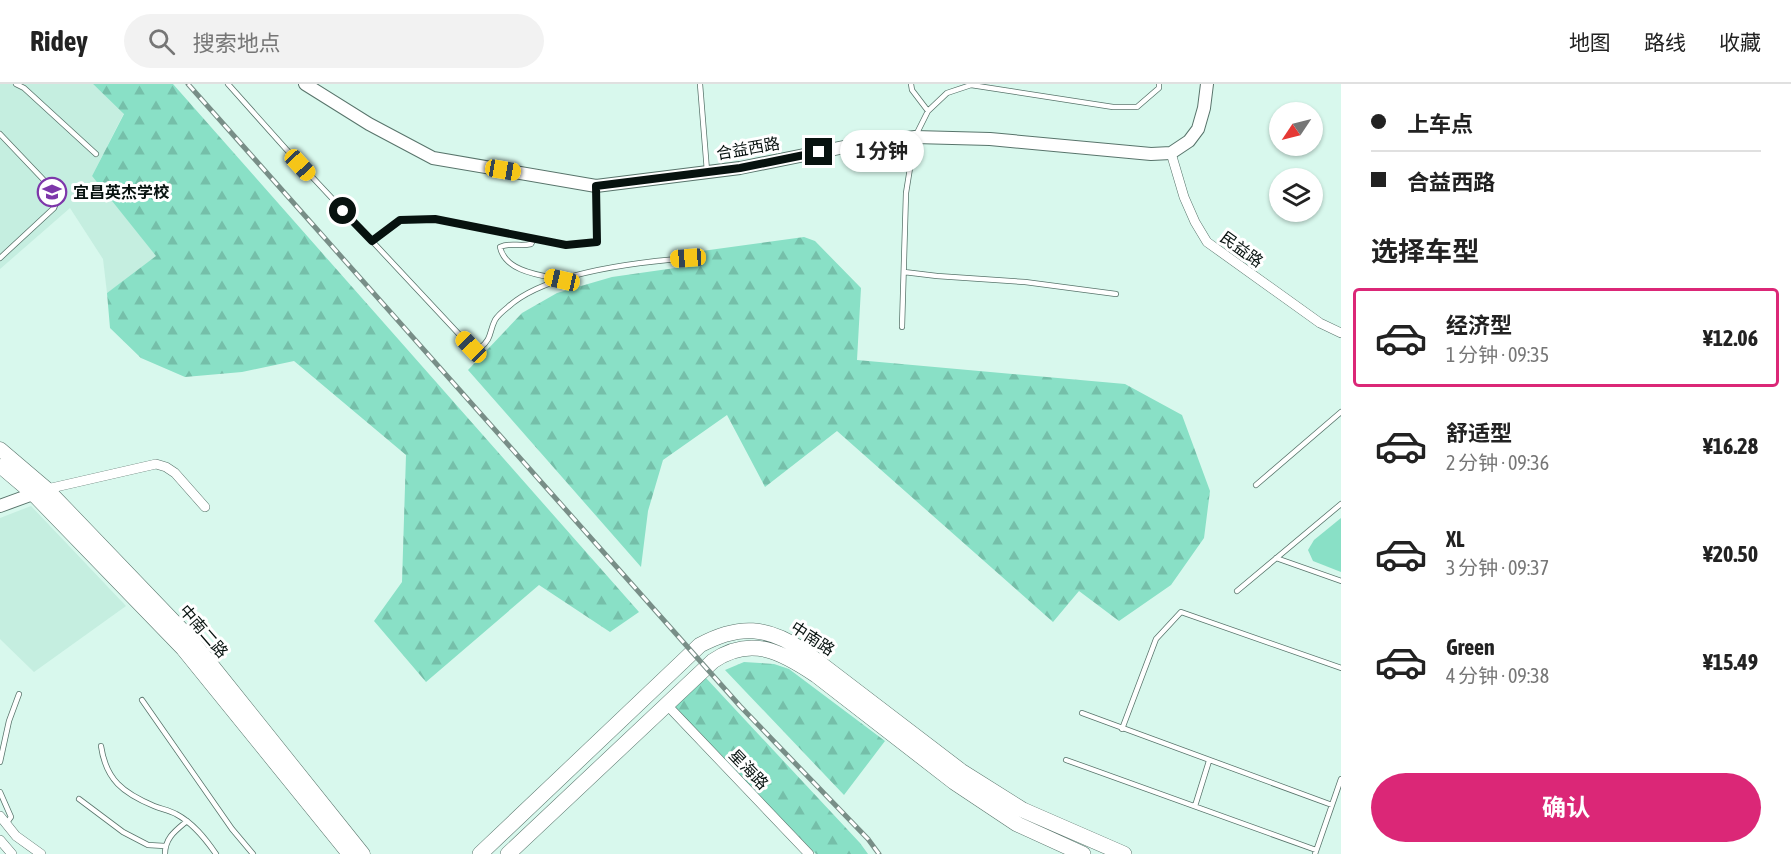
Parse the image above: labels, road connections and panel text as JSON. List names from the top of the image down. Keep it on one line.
{"streets":{"main road":["中南二路","中南路"],"street":["合益西路","民益路","星海路"]},"crossings":[["合益西路","民益路"],["中南路","星海路"]],"places":{"school or university":["宜昌英杰学校"]},"north":"bottom left","page":{"header":"Ridey","search":"搜索地点","nav":["地图","路线","收藏"],"banner":["上车点","合益西路"],"bubble":"1 分钟","heading":"选择车型","list":[{"name":"经济型","note":"1 分钟 · 09:35","value":"¥12.06"},{"name":"舒适型","note":"2 分钟 · 09:36","value":"¥16.28"},{"name":"XL","note":"3 分钟 · 09:37","value":"¥20.50"},{"name":"Green","note":"4 分钟 · 09:38","value":"¥15.49"}],"buttons":"确认"}}
